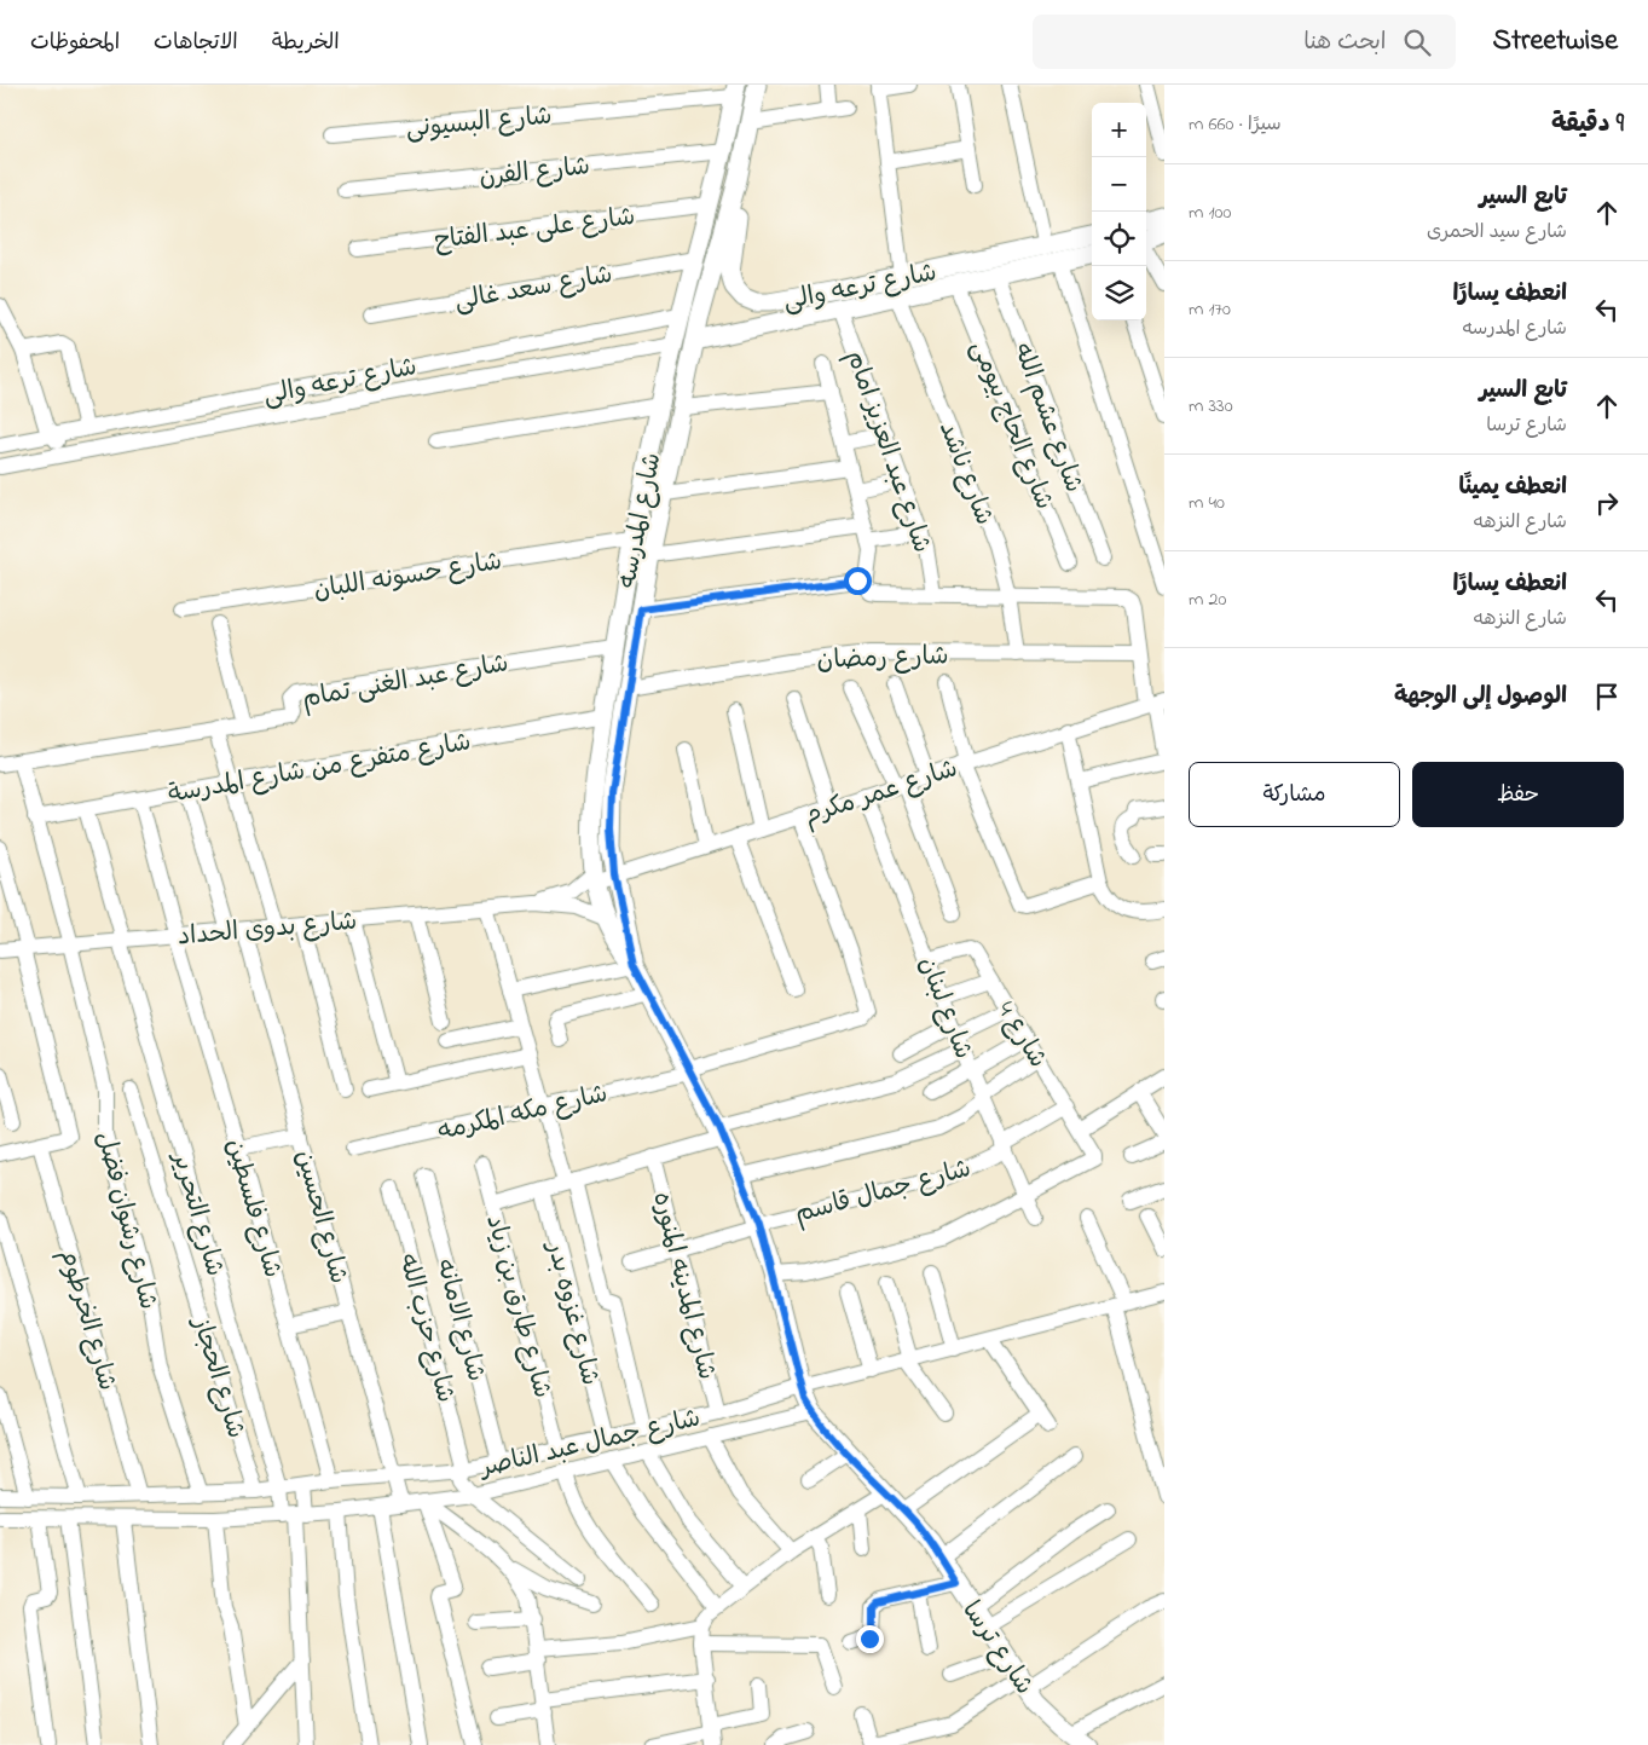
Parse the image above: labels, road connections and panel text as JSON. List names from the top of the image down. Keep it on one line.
{"streets":{"main road":["شارع ترعه والى","شارع المدرسه","شارع ترسا"],"street":["شارع البسيونى","شارع الفرن","شارع على عبد الفتاح","شارع سعد غالى","شارع عشم الله","شارع الحاج بيومى","شارع عبد العزيز امام","شارع ناشد","شارع حسونه اللبان","شارع رمضان","شارع عبد الغنى تمام","شارع متفرع من شارع المدرسة","شارع عمر مكرم","شارع بدوى الحداد","شارع لبنان","شارع 4","شارع مكه المكرمه","شارع جمال قاسم","شارع فلسطين","شارع التحرير","شارع الحسين","شارع رشوان فضل","شارع المدينه المنوره","شارع طارق بن زياد","شارع غزوه بدر","شارع الخرطوم","شارع الامانه","شارع حزب الله","شارع الحجاز","شارع جمال عبد الناصر"]},"crossings":[["شارع البسيونى","شارع المدرسه"],["شارع الفرن","شارع المدرسه"],["شارع على عبد الفتاح","شارع المدرسه"],["شارع ترعه والى","شارع عشم الله"],["شارع ترعه والى","شارع الحاج بيومى"],["شارع ترعه والى","شارع عبد العزيز امام"],["شارع ترعه والى","شارع ناشد"],["شارع ترعه والى","شارع المدرسه"],["شارع سعد غالى","شارع المدرسه"],["شارع ناشد","شارع رمضان"],["شارع المدرسه","شارع حسونه اللبان"],["شارع المدرسه","شارع رمضان"],["شارع المدرسه","شارع عبد الغنى تمام"],["شارع المدرسه","شارع متفرع من شارع المدرسة"],["شارع المدرسه","شارع عمر مكرم"],["شارع المدرسه","شارع بدوى الحداد"],["شارع المدرسه","شارع ترسا"],["شارع عبد الغنى تمام","شارع رشوان فضل"],["شارع متفرع من شارع المدرسة","شارع فلسطين"],["شارع متفرع من شارع المدرسة","شارع التحرير"],["شارع متفرع من شارع المدرسة","شارع رشوان فضل"],["شارع عمر مكرم","شارع بدوى الحداد"],["شارع عمر مكرم","شارع لبنان"],["شارع عمر مكرم","شارع مكه المكرمه"],["شارع بدوى الحداد","شارع فلسطين"],["شارع بدوى الحداد","شارع التحرير"],["شارع بدوى الحداد","شارع الحسين"],["شارع بدوى الحداد","شارع رشوان فضل"],["شارع لبنان","شارع 4"],["شارع لبنان","شارع جمال قاسم"],["شارع 4","شارع جمال قاسم"],["شارع مكه المكرمه","شارع ترسا"],["شارع جمال قاسم","شارع المدينه المنوره"],["شارع جمال قاسم","شارع ترسا"],["شارع فلسطين","شارع جمال عبد الناصر"],["شارع التحرير","شارع جمال عبد الناصر"],["شارع الحسين","شارع جمال عبد الناصر"],["شارع رشوان فضل","شارع جمال عبد الناصر"],["شارع المدينه المنوره","شارع جمال عبد الناصر"],["شارع طارق بن زياد","شارع جمال عبد الناصر"],["شارع غزوه بدر","شارع جمال عبد الناصر"],["شارع الخرطوم","شارع جمال عبد الناصر"],["شارع الامانه","شارع جمال عبد الناصر"],["شارع حزب الله","شارع جمال عبد الناصر"],["شارع الحجاز","شارع جمال عبد الناصر"],["شارع جمال عبد الناصر","شارع ترسا"]],"page":{"header":"Streetwise","search":"ابحث هنا","nav":["الخريطة","الاتجاهات","المحفوظات"],"heading":["9 دقيقة","سيرًا · 660 m"],"map_buttons":["+","−"],"list":[["تابع السير","شارع سيد الحمرى","100 m"],["انعطف يسارًا","شارع المدرسه","170 m"],["تابع السير","شارع ترسا","330 m"],["انعطف يمينًا","شارع النزهه","40 m"],["انعطف يسارًا","شارع النزهه","20 m"],"الوصول إلى الوجهة"],"buttons":["حفظ","مشاركة"]}}
